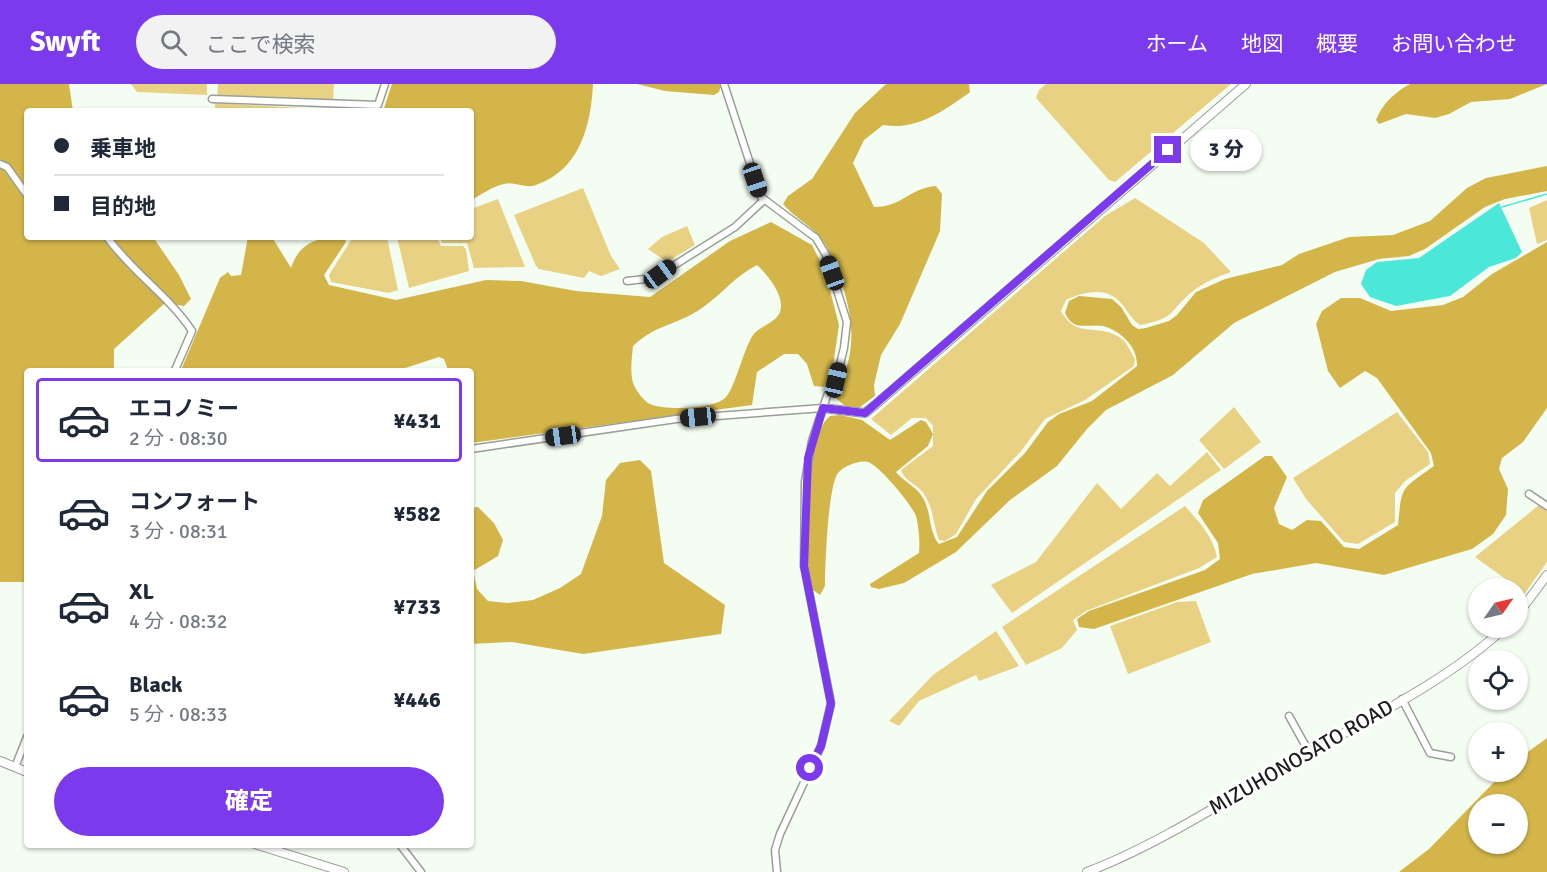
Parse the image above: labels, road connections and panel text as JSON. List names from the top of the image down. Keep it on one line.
{"streets":{"street":["MIZUHONOSATO ROAD"]},"north":"top right","page":{"header":"Swyft","search":"ここで検索","nav":["ホーム","地図","概要","お問い合わせ"],"banner":["乗車地","目的地"],"bubble":"3 分","list":[{"name":"エコノミー","note":"2 分 · 08:30","value":"¥431"},{"name":"コンフォート","note":"3 分 · 08:31","value":"¥582"},{"name":"XL","note":"4 分 · 08:32","value":"¥733"},{"name":"Black","note":"5 分 · 08:33","value":"¥446"}],"map_buttons":["+","−"],"buttons":"確定"}}
